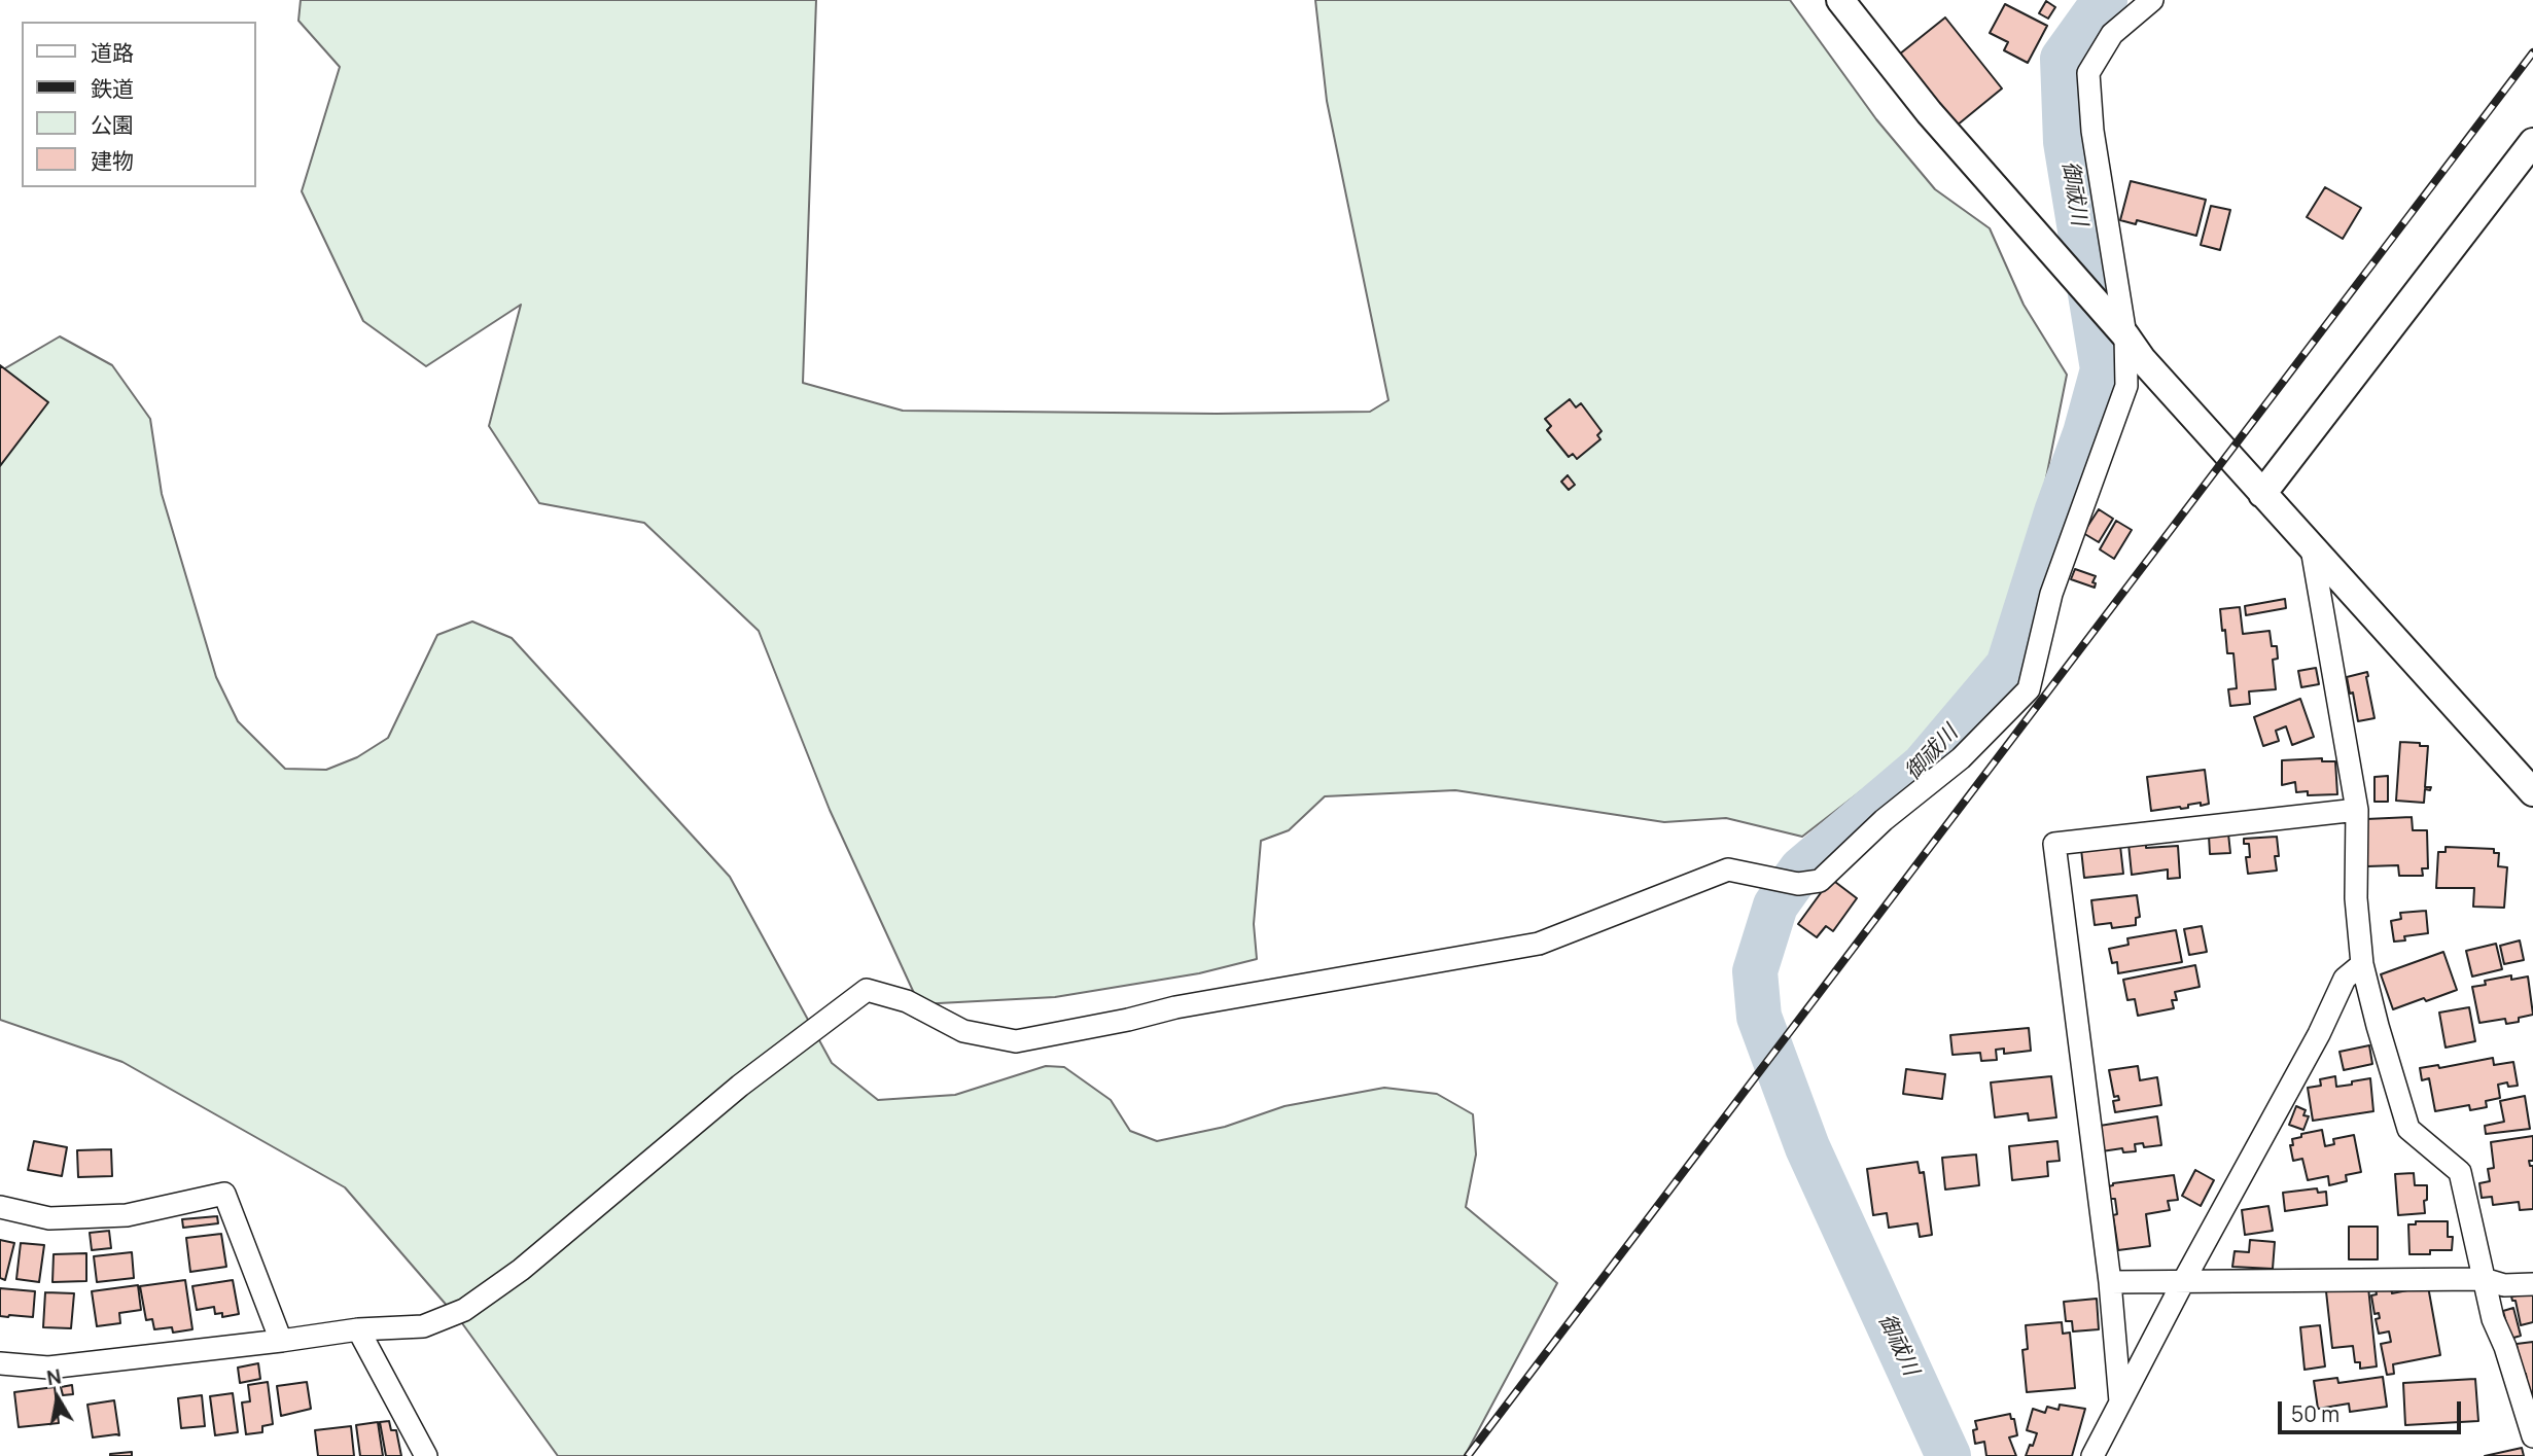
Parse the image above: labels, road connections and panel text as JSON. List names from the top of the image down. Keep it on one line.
{"water":["御祓川"],"legend":["道路","鉄道","公園","建物"],"scale_bar":"50 m","north":"top"}
